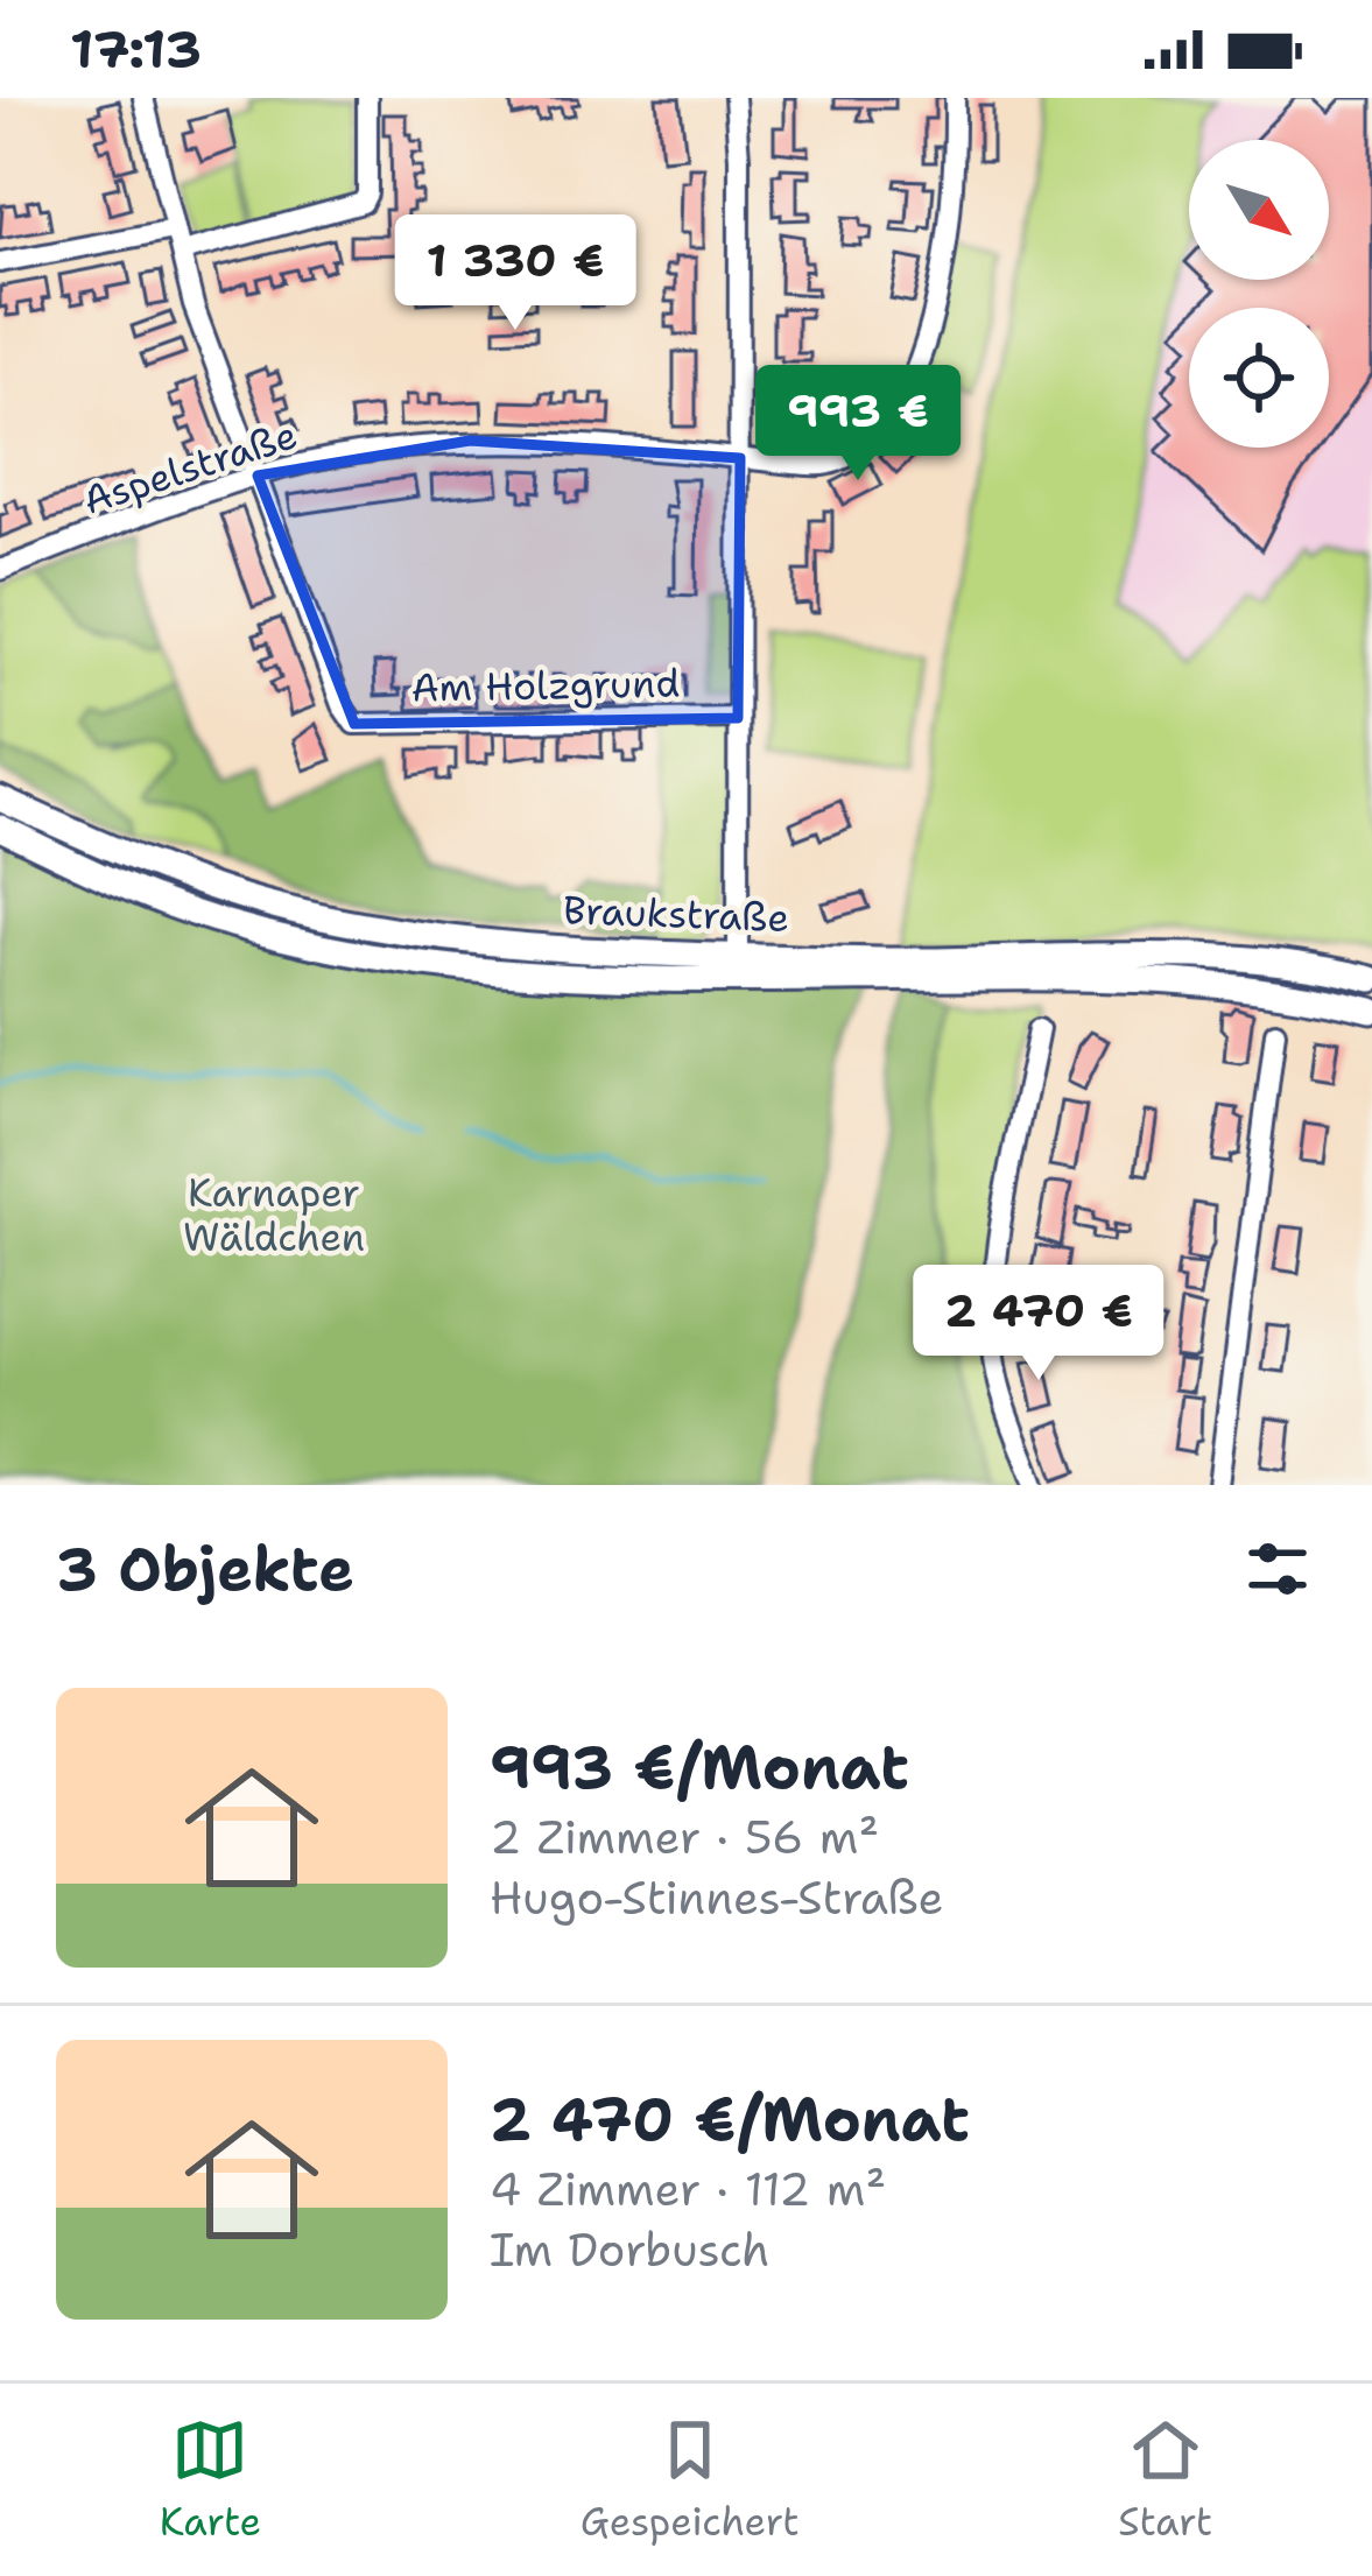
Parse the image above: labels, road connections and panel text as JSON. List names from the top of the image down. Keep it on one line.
{"streets":{"main road":["Braukstraße"],"street":["Aspelstraße","Am Holzgrund"]},"crossings":[["Aspelstraße","Am Holzgrund"]],"parks":["Karnaper Wäldchen"],"north":"bottom right","page":{"status":"17:13","price":["1 330 €","993 €","2 470 €"],"heading":"3 Objekte","list":[{"name":"993 €/Monat","note":"2 Zimmer · 56 m² · Hugo-Stinnes-Straße"},{"name":"2 470 €/Monat","note":"4 Zimmer · 112 m² · Im Dorbusch"}],"tabs":["Karte","Gespeichert","Start"]}}
